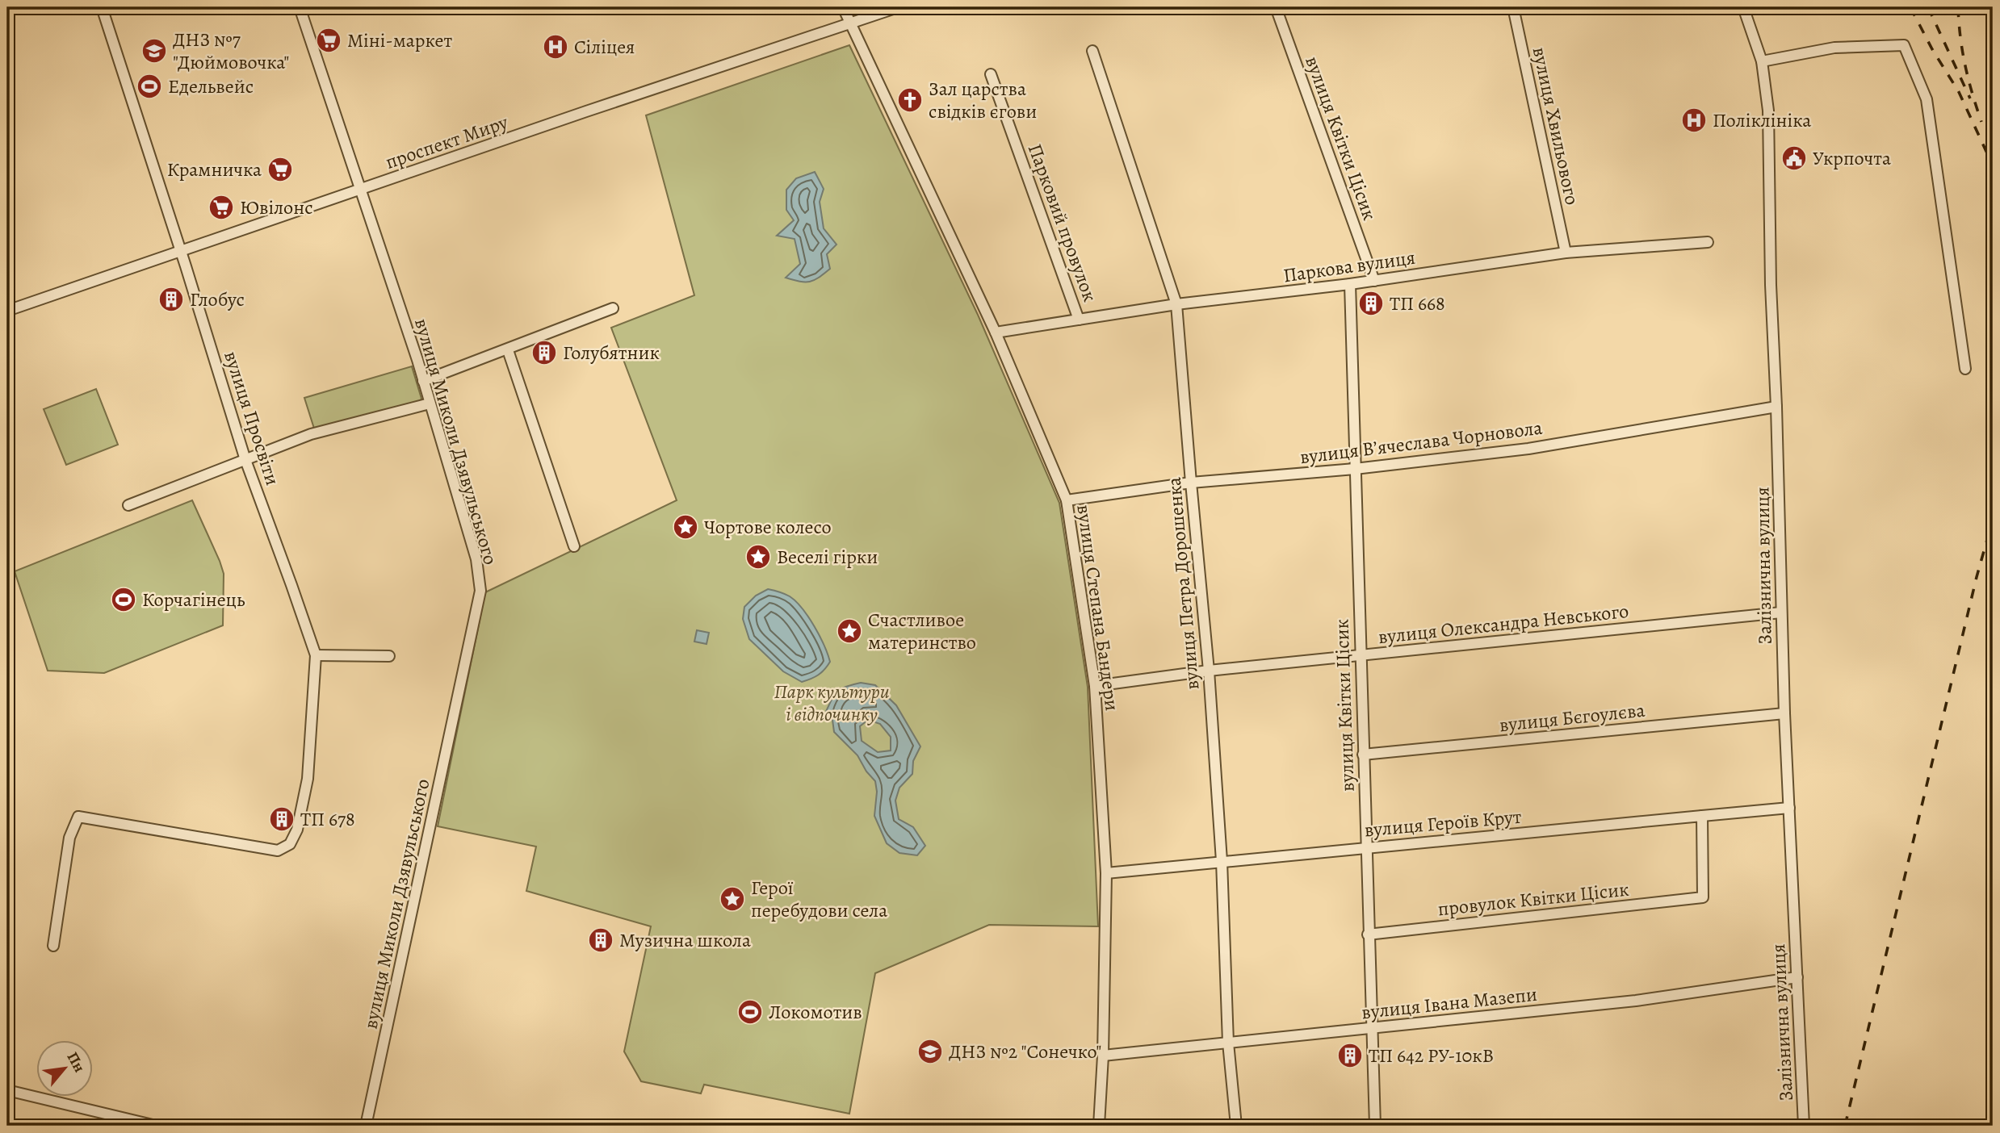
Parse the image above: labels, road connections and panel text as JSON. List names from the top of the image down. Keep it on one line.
{"streets":{"street":["вулиця Хвильового","вулиця Квітки Цісик","проспект Миру","Парковий провулок","Паркова вулиця","вулиця Просвіти","вулиця Миколи Дзявульського","вулиця Вʼячеслава Чорновола","Залізнична вулиця","вулиця Петра Дорошенка","вулиця Степана Бандери","вулиця Олександра Невського","вулиця Бєгоулєва","вулиця Героїв Крут","провулок Квітки Цісик","вулиця Івана Мазепи"]},"crossings":[["вулиця Хвильового","Паркова вулиця"],["вулиця Квітки Цісик","Паркова вулиця"],["вулиця Квітки Цісик","вулиця Вʼячеслава Чорновола"],["вулиця Квітки Цісик","вулиця Олександра Невського"],["вулиця Квітки Цісик","вулиця Бєгоулєва"],["вулиця Квітки Цісик","вулиця Героїв Крут"],["вулиця Квітки Цісик","провулок Квітки Цісик"],["вулиця Квітки Цісик","вулиця Івана Мазепи"],["проспект Миру","вулиця Просвіти"],["проспект Миру","вулиця Миколи Дзявульського"],["проспект Миру","вулиця Степана Бандери"],["Парковий провулок","Паркова вулиця"],["Паркова вулиця","вулиця Петра Дорошенка"],["Паркова вулиця","вулиця Степана Бандери"],["вулиця Вʼячеслава Чорновола","Залізнична вулиця"],["вулиця Вʼячеслава Чорновола","вулиця Петра Дорошенка"],["вулиця Вʼячеслава Чорновола","вулиця Степана Бандери"],["Залізнична вулиця","вулиця Олександра Невського"],["Залізнична вулиця","вулиця Бєгоулєва"],["Залізнична вулиця","вулиця Героїв Крут"],["Залізнична вулиця","вулиця Івана Мазепи"],["вулиця Петра Дорошенка","вулиця Олександра Невського"],["вулиця Петра Дорошенка","вулиця Героїв Крут"],["вулиця Петра Дорошенка","вулиця Івана Мазепи"],["вулиця Степана Бандери","вулиця Олександра Невського"],["вулиця Степана Бандери","вулиця Героїв Крут"],["вулиця Степана Бандери","вулиця Івана Мазепи"],["вулиця Героїв Крут","провулок Квітки Цісик"]],"parks":["Парк культури і відпочинку"],"places":{"supermarket":["Міні-маркет","Крамничка","Ювілонс"],"hospital":["Сіліцея","Поліклініка"],"school or university":["ДНЗ №7 \"Дюймовочка\"","ДНЗ №2 \"Сонечко\""],"sports":["Едельвейс","Корчагінець","Локомотив"],"church":["Зал царства свідків єгови"],"public building":["Укрпочта"],"building":["Глобус","ТП 668","Голубятник","ТП 678","Музична школа","ТП 642 РУ-10кВ"],"place":["Чортове колесо","Веселі гірки","Счастливое материнство","Герої перебудови села"]},"north":"top right"}
